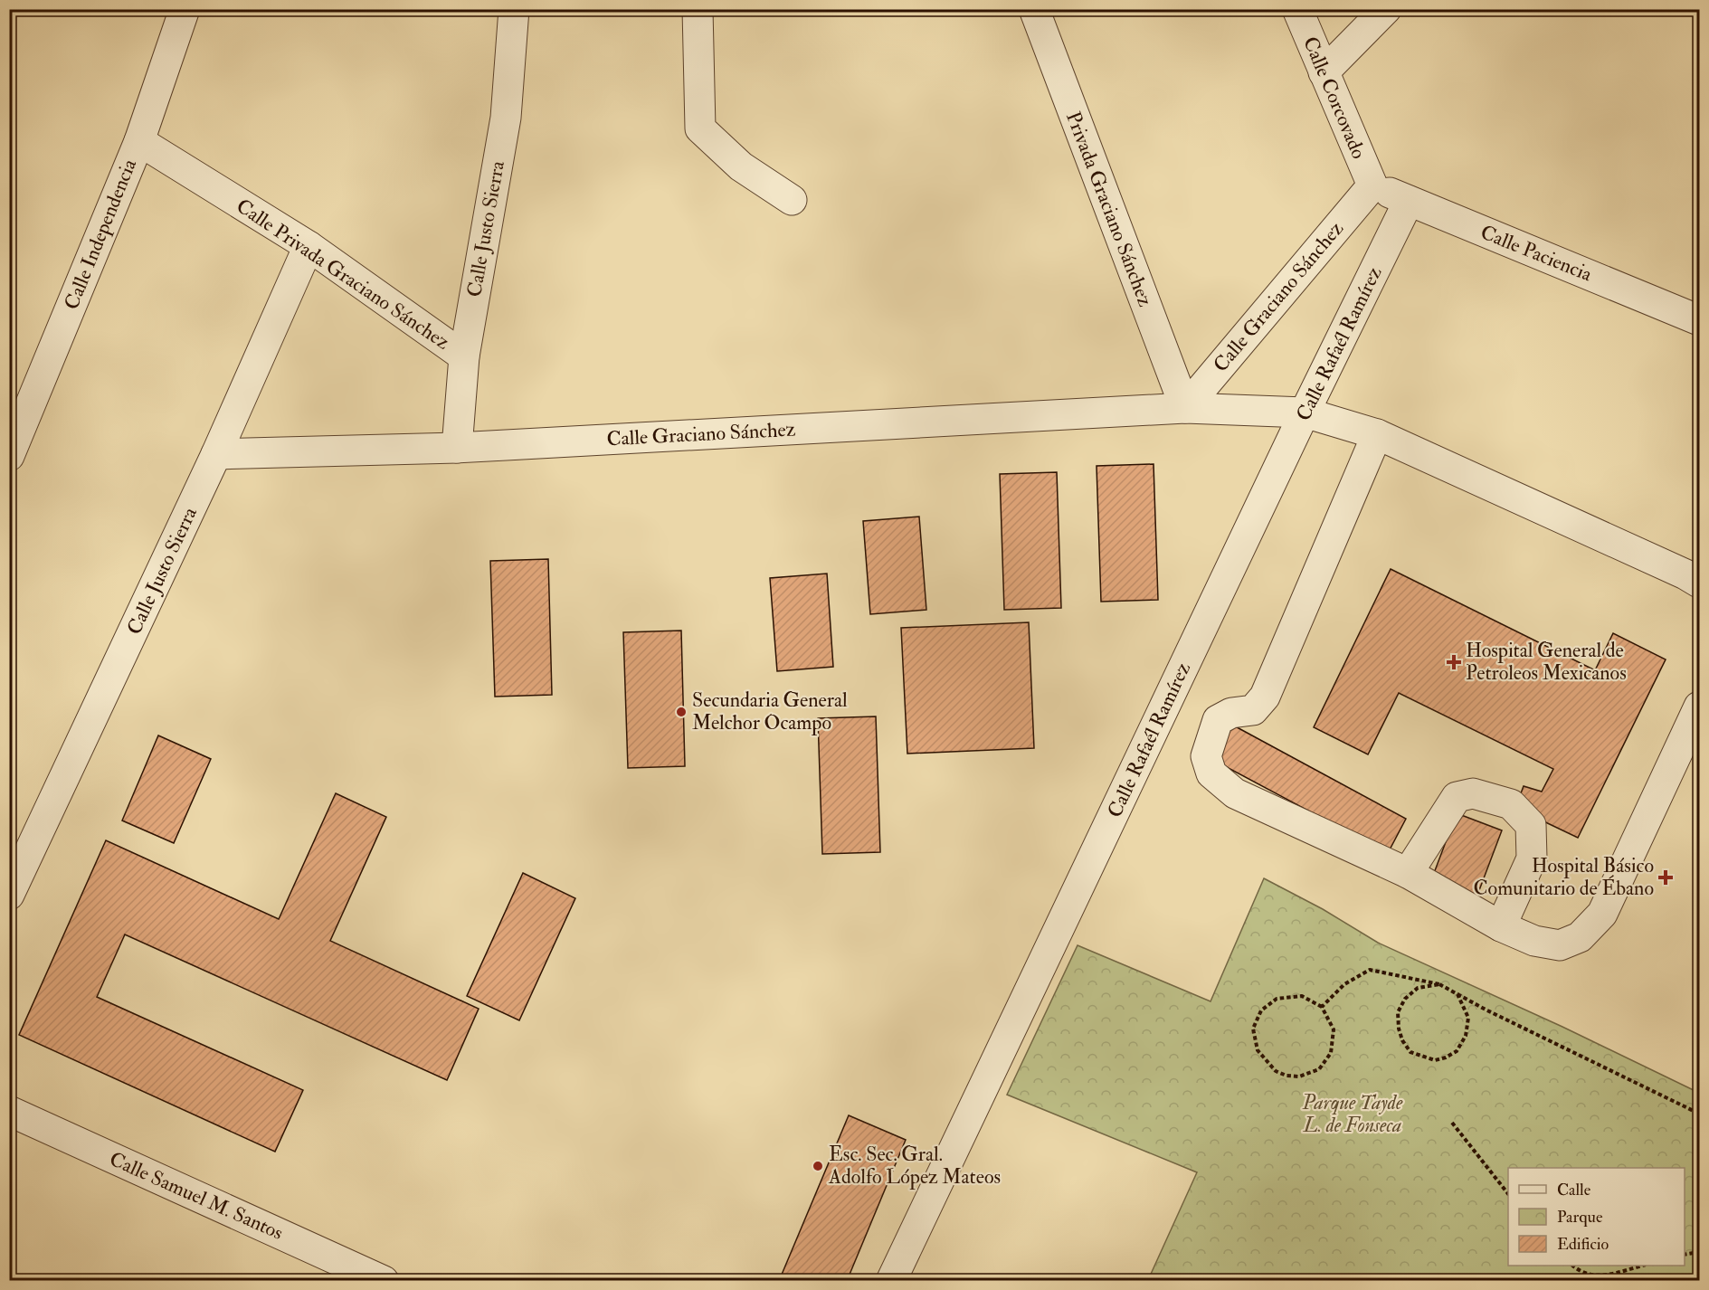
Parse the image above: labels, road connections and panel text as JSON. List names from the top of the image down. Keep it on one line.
{"streets":{"street":["Calle Corcovado","Privada Graciano Sánchez","Calle Justo Sierra","Calle Independencia","Calle Paciencia","Calle Privada Graciano Sánchez","Calle Graciano Sánchez","Calle Rafaél Ramírez","Calle Samuel M. Santos"]},"crossings":[["Calle Corcovado","Calle Paciencia"],["Calle Corcovado","Calle Graciano Sánchez"],["Privada Graciano Sánchez","Calle Graciano Sánchez"],["Calle Justo Sierra","Calle Privada Graciano Sánchez"],["Calle Justo Sierra","Calle Graciano Sánchez"],["Calle Independencia","Calle Privada Graciano Sánchez"],["Calle Paciencia","Calle Graciano Sánchez"],["Calle Paciencia","Calle Rafaél Ramírez"],["Calle Graciano Sánchez","Calle Rafaél Ramírez"]],"parks":["Parque Tayde L. de Fonseca"],"places":{"health":["Hospital General de Petroleos Mexicanos","Hospital Básico Comunitario de Ébano"],"other":["Secundaria General Melchor Ocampo","Esc. Sec. Gral. Adolfo López Mateos"]},"legend":["Calle","Parque","Edificio"]}
